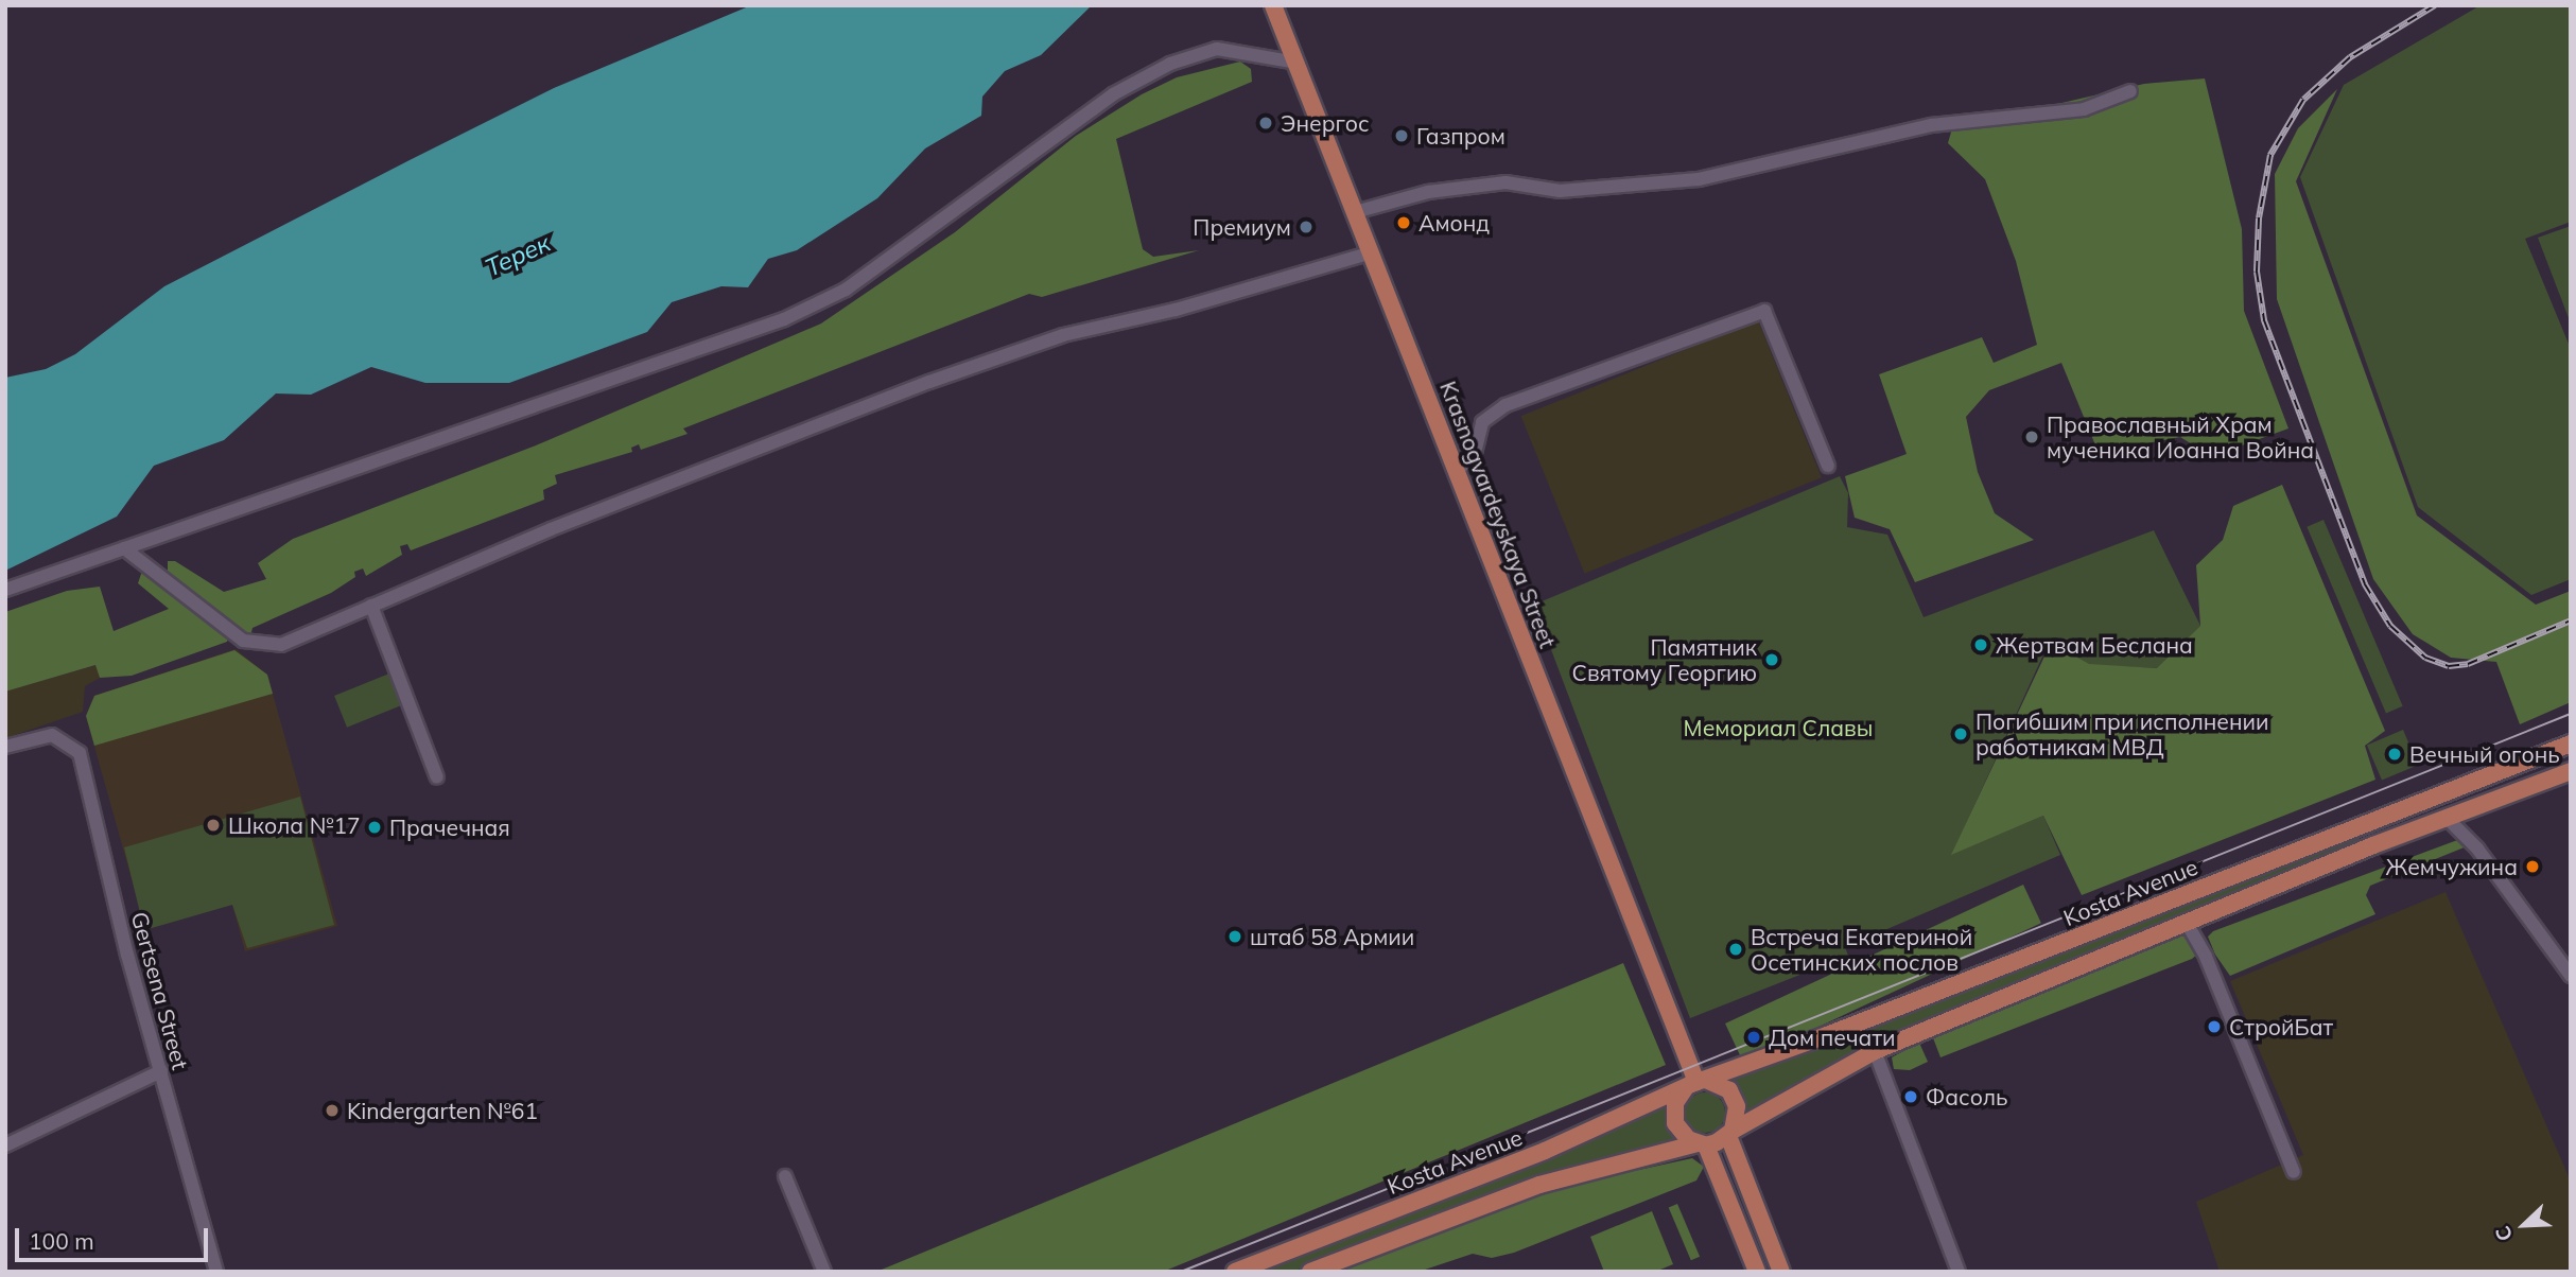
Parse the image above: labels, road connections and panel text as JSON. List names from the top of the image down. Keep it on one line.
{"streets":{"main road":["Krasnogvardeyskaya Street","Kosta Avenue"],"street":["Gertsena Street"]},"crossings":[["Krasnogvardeyskaya Street","Kosta Avenue"]],"water":["Терек"],"parks":["Мемориал Славы"],"places":["Энергос","Газпром","Амонд","Премиум","Православный Храм мученика Иоанна Война","Жертвам Беслана","Памятник Святому Георгию","Погибшим при исполнении работникам МВД","Вечный огонь","Школа №17","Прачечная","Жемчужина","штаб 58 Армии","Встреча Екатериной Осетинских послов","СтройБат","Дом печати","Фасоль","Kindergarten №61"],"scale_bar":"100 m","north":"bottom left"}
